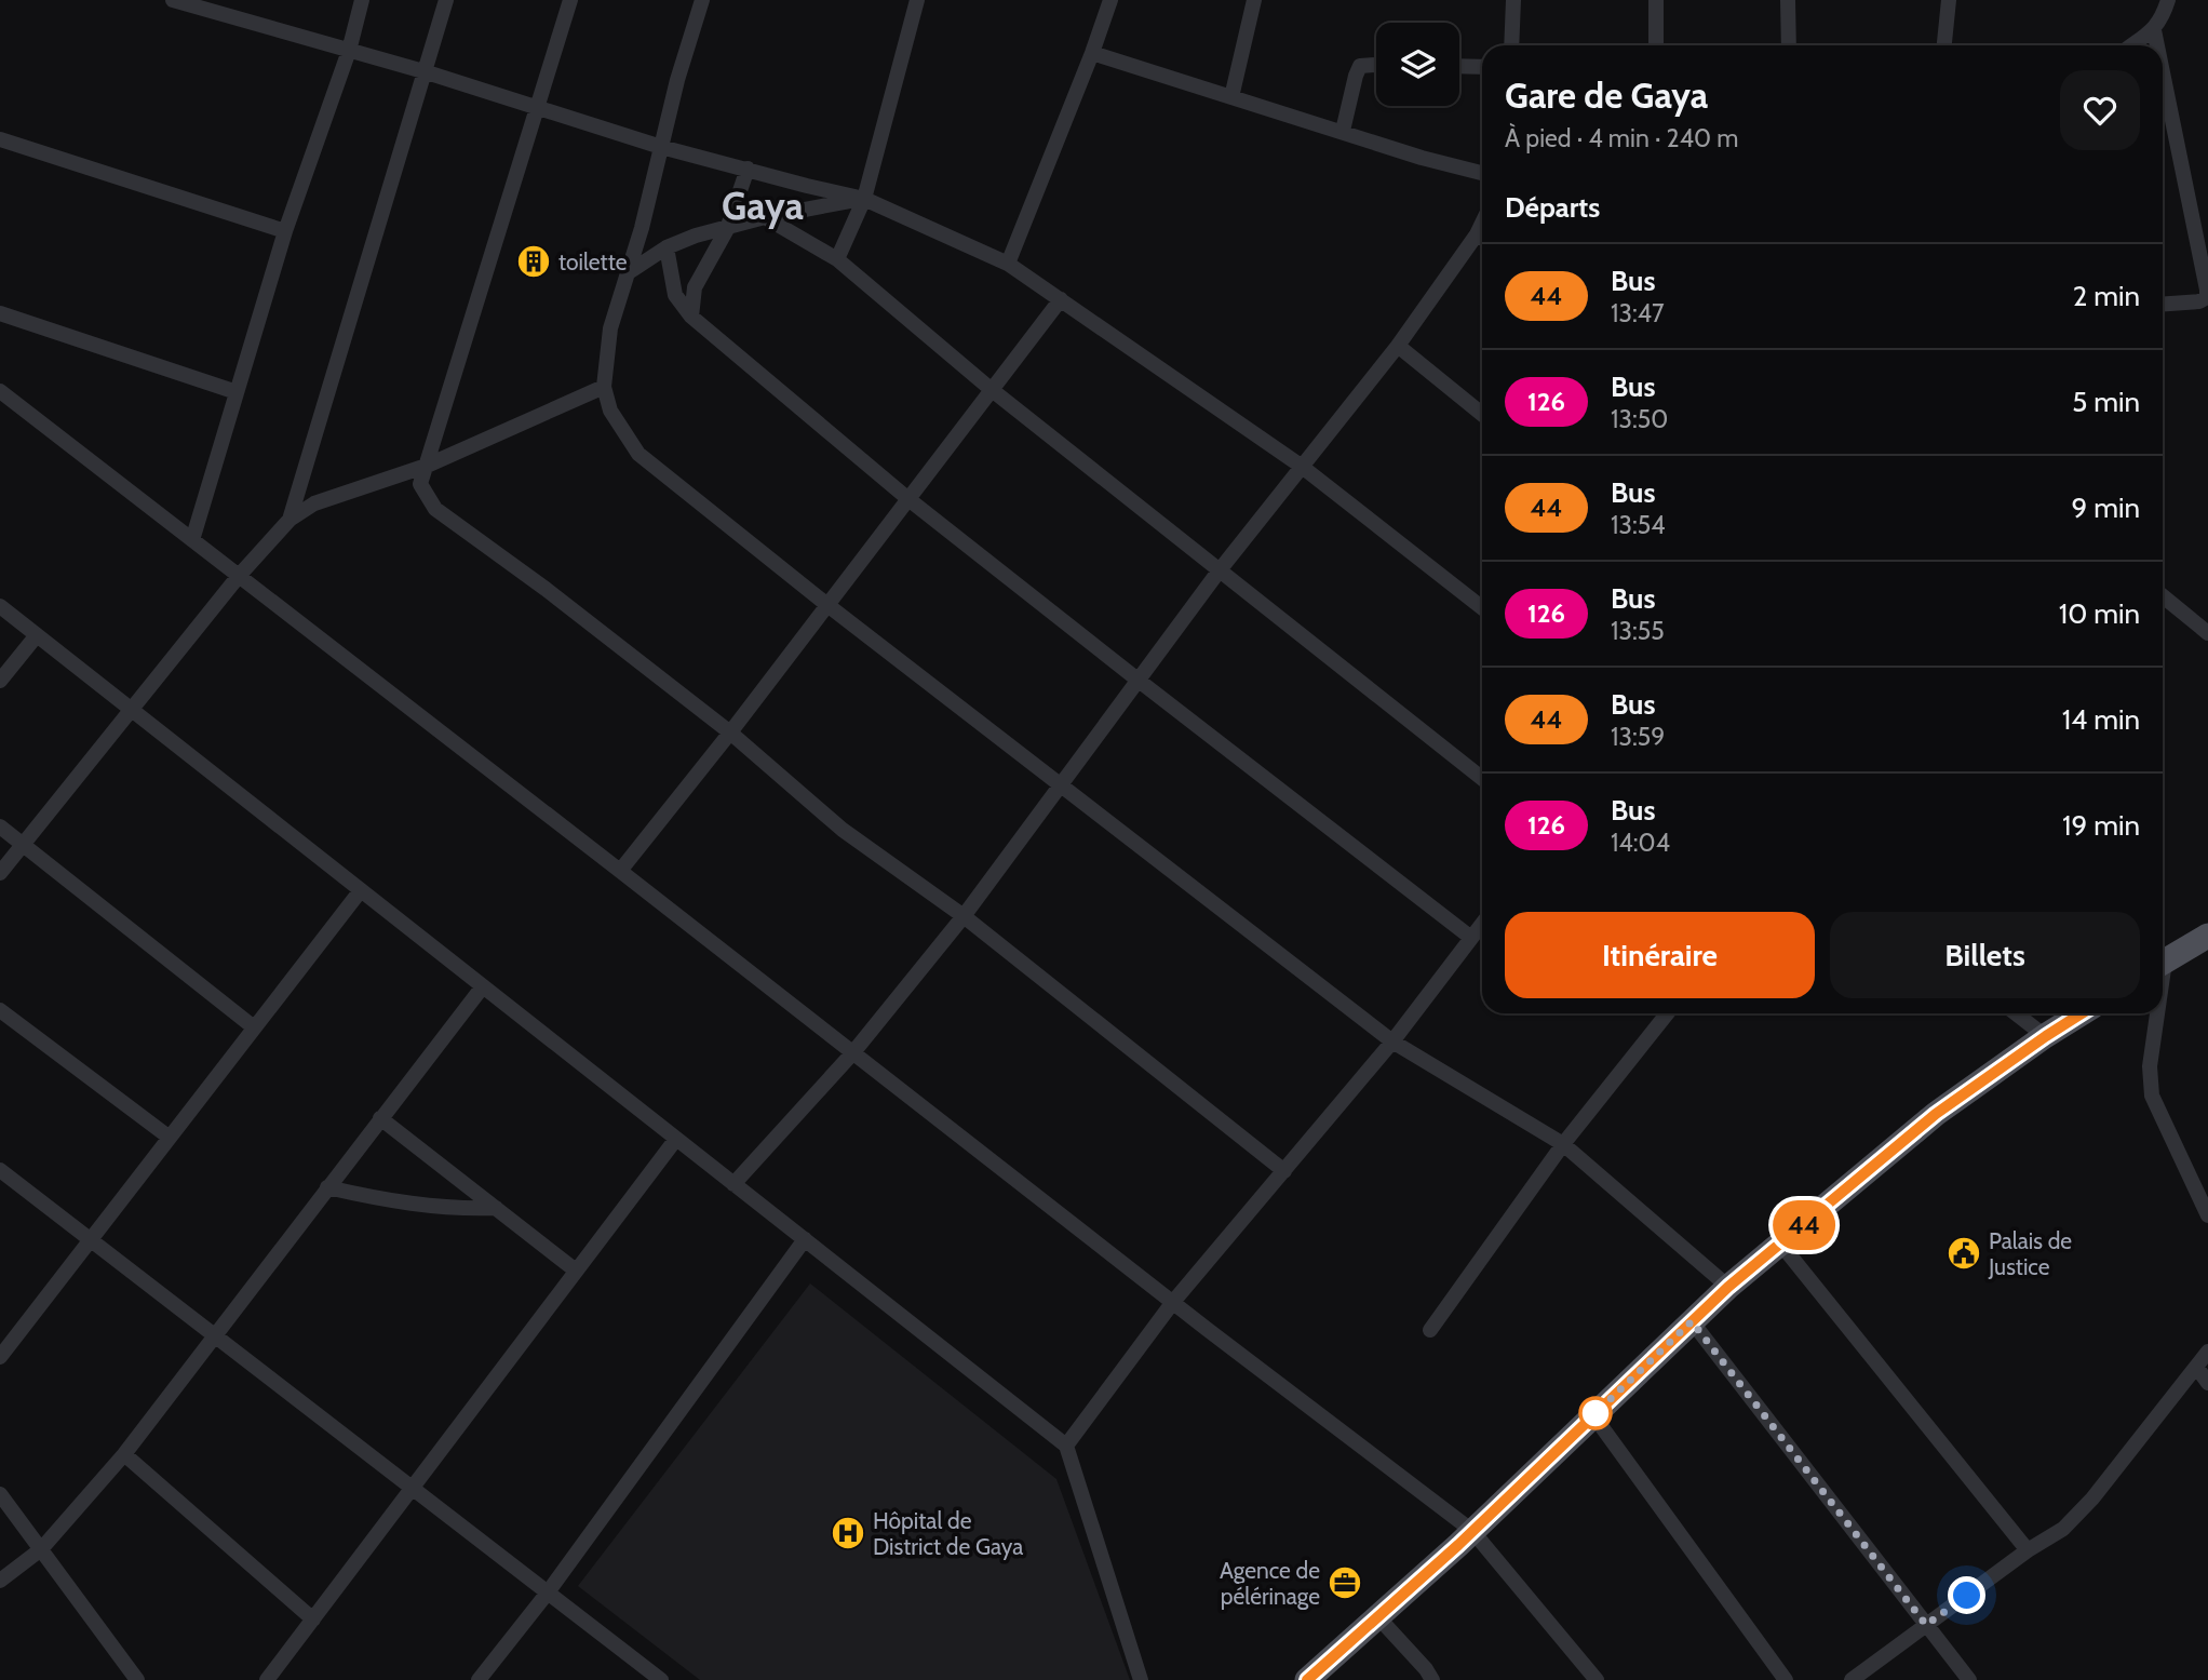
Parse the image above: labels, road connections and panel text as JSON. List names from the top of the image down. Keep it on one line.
{"districts":["Gaya"],"places":{"building":["toilette"],"public building":["Palais de Justice"],"hospital":["Hôpital de District de Gaya"],"office":["Agence de pélérinage"]},"lines":["bus line 44"],"page":{"on_map":"44","heading":[["Gare de Gaya","À pied · 4 min · 240 m"],"Départs"],"list":[{"mark":"44","name":"Bus","note":"13:47","value":"2 min"},{"mark":"126","name":"Bus","note":"13:50","value":"5 min"},{"mark":"44","name":"Bus","note":"13:54","value":"9 min"},{"mark":"126","name":"Bus","note":"13:55","value":"10 min"},{"mark":"44","name":"Bus","note":"13:59","value":"14 min"},{"mark":"126","name":"Bus","note":"14:04","value":"19 min"}],"buttons":["Itinéraire","Billets"]}}
